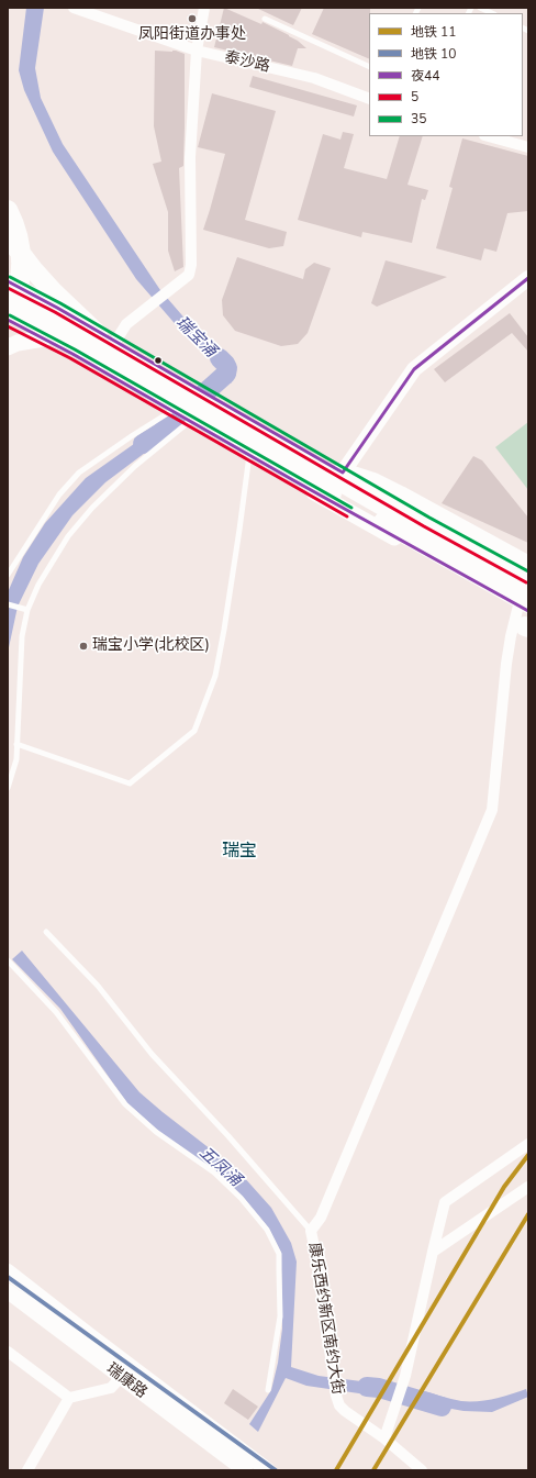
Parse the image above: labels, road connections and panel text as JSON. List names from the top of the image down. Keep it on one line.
{"streets":{"main road":["瑞康路"],"street":["泰沙路","康乐西约新区南约大街"]},"districts":["瑞宝"],"water":["瑞宝涌","五凤涌"],"places":["凤阳街道办事处","瑞宝小学(北校区)"],"lines":["transit line 35","transit line 夜44","transit line 5","metro line 11","metro line 10"],"legend":["地铁 11","地铁 10","夜44","5","35"]}
